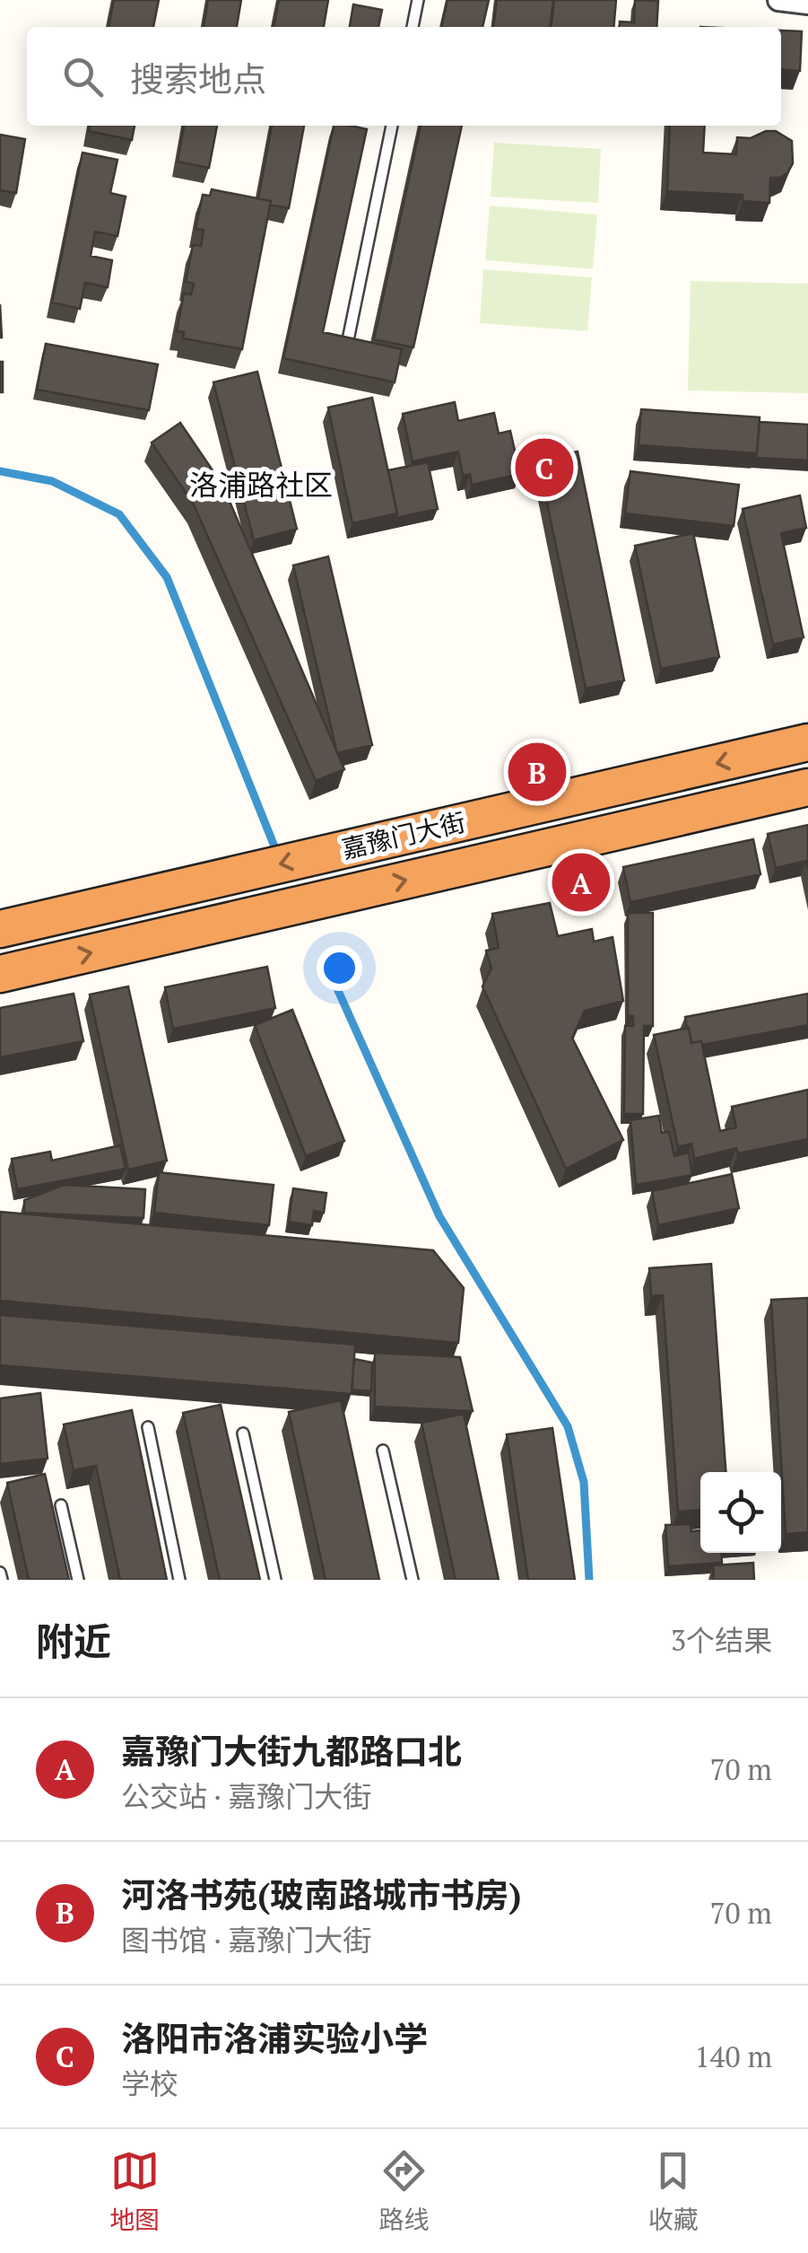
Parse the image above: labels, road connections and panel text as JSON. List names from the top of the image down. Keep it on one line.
{"streets":{"highway":["嘉豫门大街"]},"districts":["洛浦路社区"],"page":{"search":"搜索地点","pins":["C","B","A"],"heading":["附近","3个结果"],"list":[{"mark":"A","name":"嘉豫门大街九都路口北","note":"公交站 · 嘉豫门大街","value":"70 m"},{"mark":"B","name":"河洛书苑(玻南路城市书房)","note":"图书馆 · 嘉豫门大街","value":"70 m"},{"mark":"C","name":"洛阳市洛浦实验小学","note":"学校","value":"140 m"}],"nav":["地图","路线","收藏"]}}
